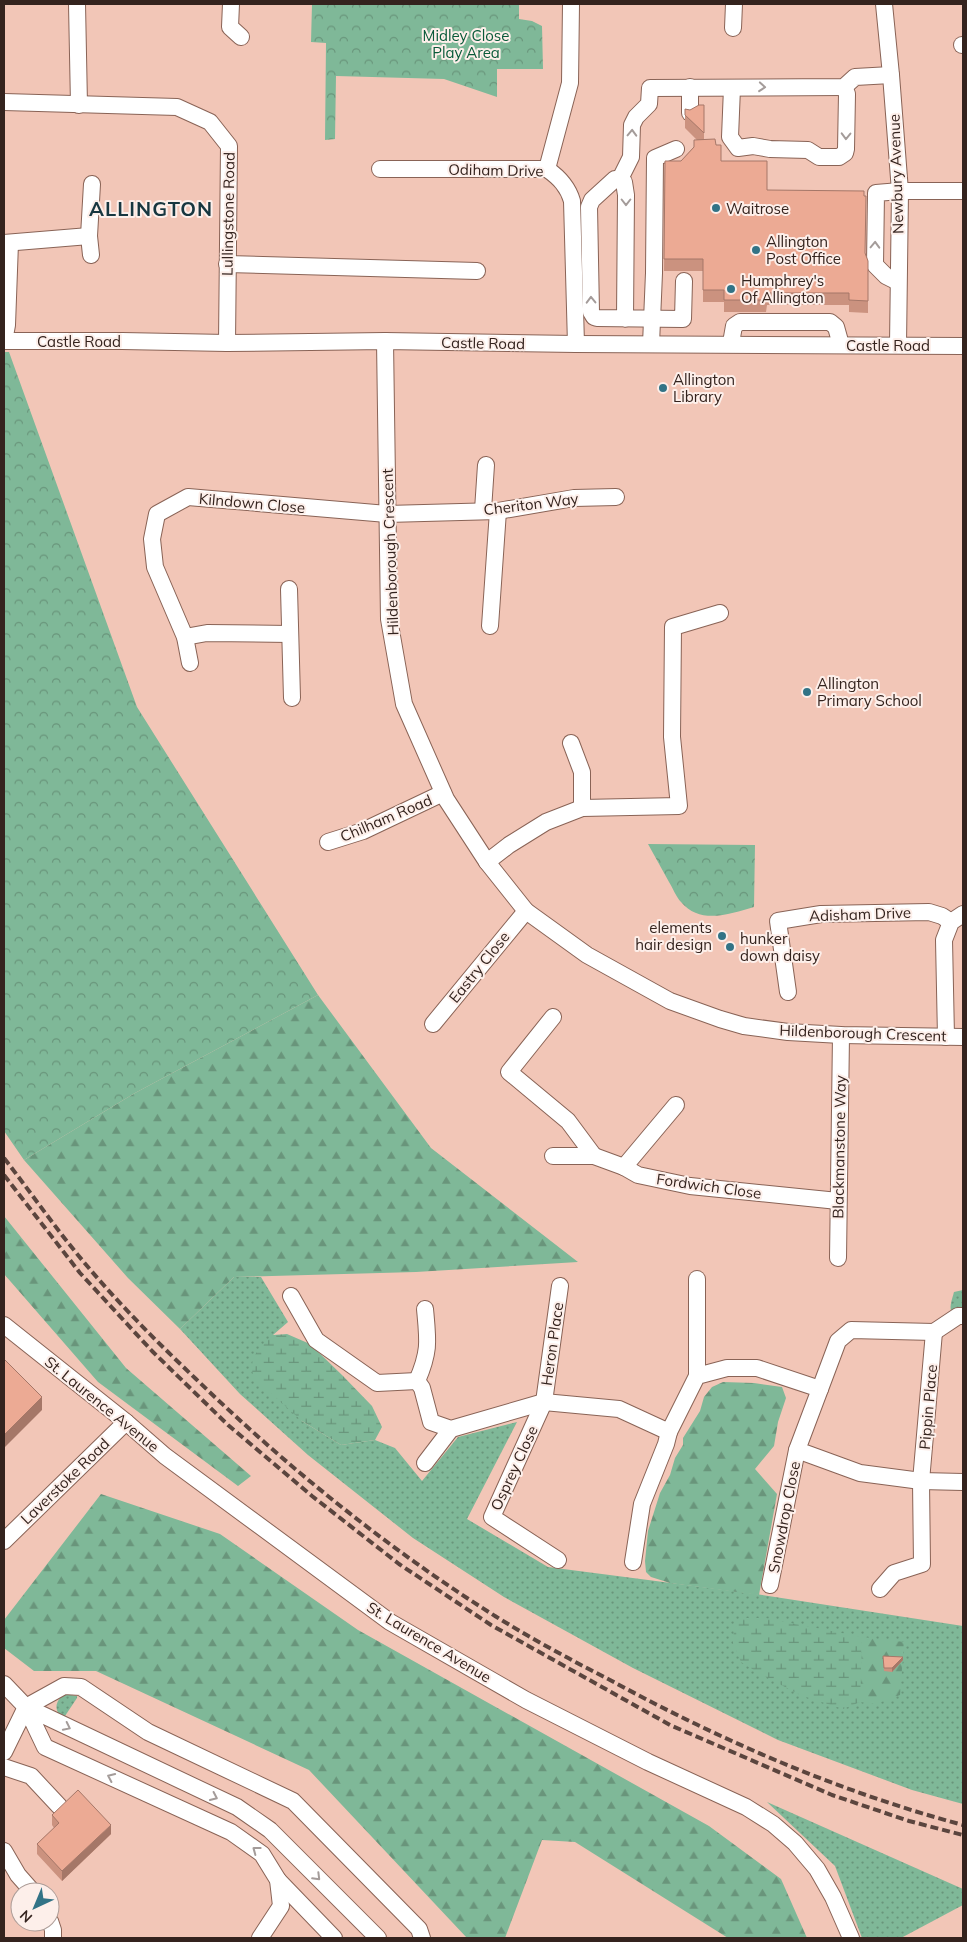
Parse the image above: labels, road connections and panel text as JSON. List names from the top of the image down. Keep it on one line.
{"streets":{"street":["Odiham Drive","Newbury Avenue","Lullingstone Road","Castle Road","Kilndown Close","Cheriton Way","Hildenborough Crescent","Chilham Road","Adisham Drive","Eastry Close","Blackmanstone Way","Fordwich Close","Heron Place","St. Laurence Avenue","Pippin Place","Osprey Close","Laverstoke Road","Snowdrop Close"]},"crossings":[["Odiham Drive","Castle Road"],["Newbury Avenue","Castle Road"],["Lullingstone Road","Castle Road"],["Castle Road","Hildenborough Crescent"],["Kilndown Close","Cheriton Way"],["Kilndown Close","Hildenborough Crescent"],["Cheriton Way","Hildenborough Crescent"],["Hildenborough Crescent","Chilham Road"],["Hildenborough Crescent","Adisham Drive"],["Hildenborough Crescent","Eastry Close"],["Hildenborough Crescent","Blackmanstone Way"],["Blackmanstone Way","Fordwich Close"],["Heron Place","Osprey Close"],["St. Laurence Avenue","Laverstoke Road"],["Pippin Place","Snowdrop Close"]],"districts":["ALLINGTON"],"parks":["Midley Close Play Area"],"places":["Waitrose","Allington Post Office","Humphrey's Of Allington","Allington Library","Allington Primary School","elements hair design","hunker down daisy"],"north":"bottom left"}
